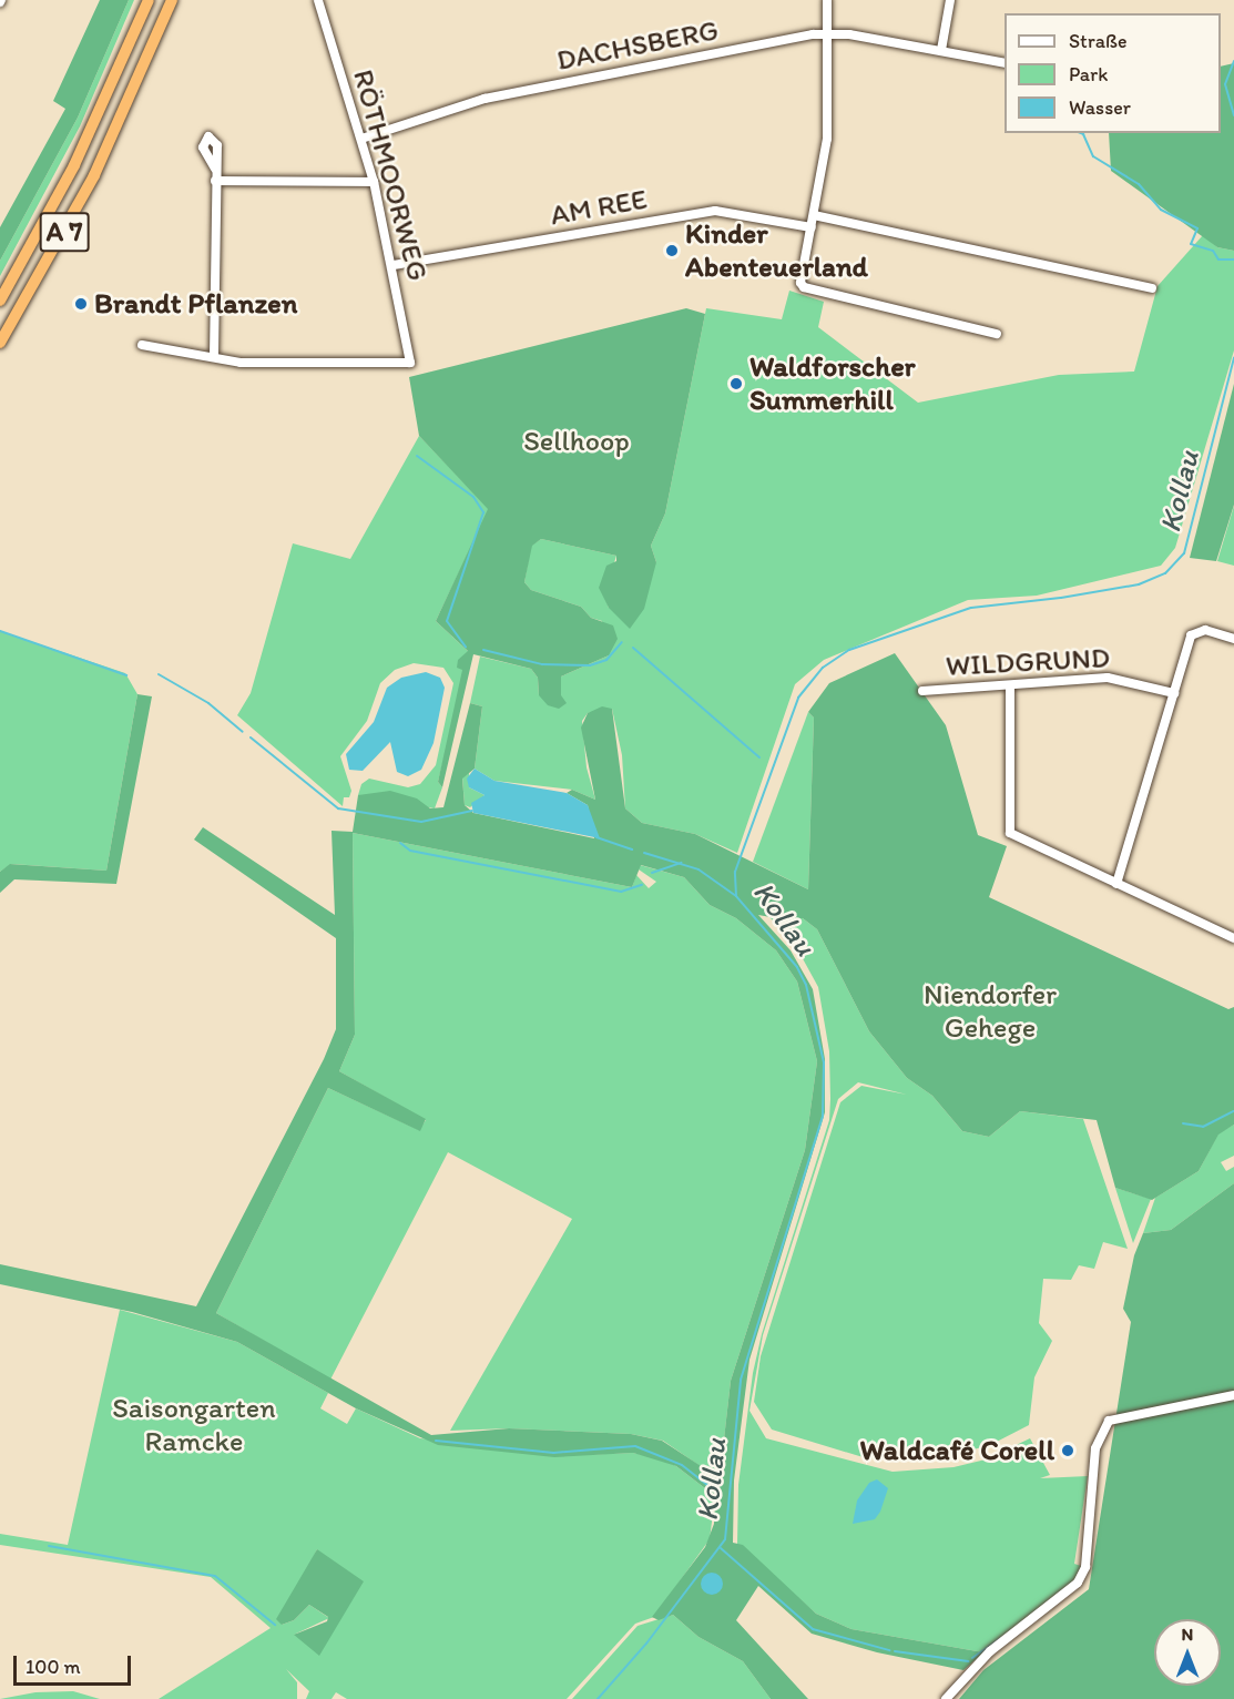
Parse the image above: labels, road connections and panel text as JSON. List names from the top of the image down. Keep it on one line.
{"streets":{"highway":["A 7"],"street":["DACHSBERG","RÖTHMOORWEG","AM REE","WILDGRUND"]},"crossings":[["DACHSBERG","RÖTHMOORWEG"],["RÖTHMOORWEG","AM REE"]],"water":["Kollau"],"parks":["Sellhoop","Niendorfer Gehege","Saisongarten Ramcke"],"places":["Kinder Abenteuerland","Brandt Pflanzen","Waldforscher Summerhill","Waldcafé Corell"],"legend":["Straße","Park","Wasser"],"scale_bar":"100 m","north":"top"}
